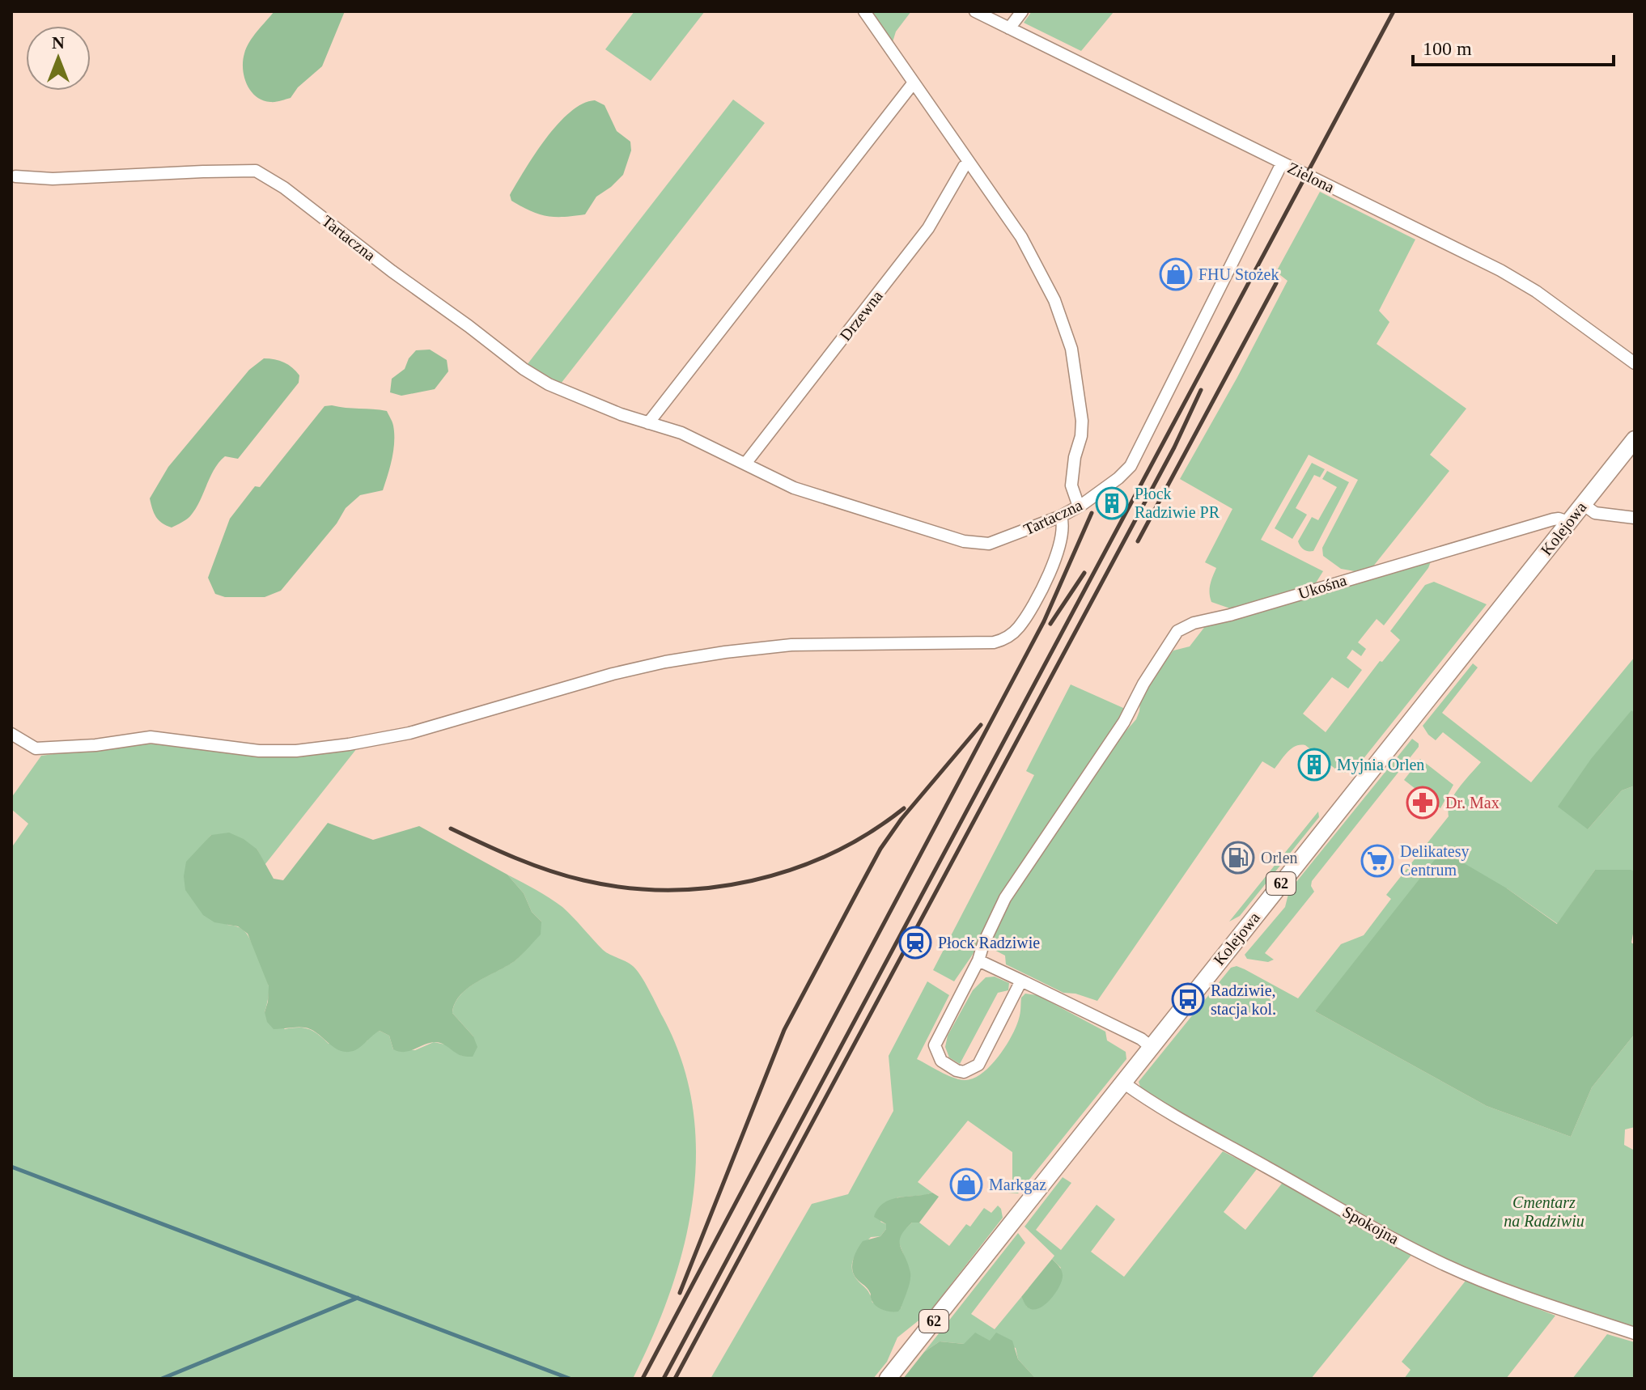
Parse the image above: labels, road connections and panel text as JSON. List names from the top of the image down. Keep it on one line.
{"streets":{"main road":["Kolejowa","62"],"street":["Zielona","Tartaczna","Drzewna","Ukośna","Spokojna"]},"crossings":[["Zielona","Tartaczna"],["Tartaczna","Drzewna"],["Kolejowa","Ukośna"],["Kolejowa","Spokojna"]],"parks":["Cmentarz na Radziwiu"],"places":{"shop":["FHU Stożek","Markgaz"],"building":["Płock Radziwie PR","Myjnia Orlen"],"pharmacy":["Dr. Max"],"fuel station":["Orlen"],"supermarket":["Delikatesy Centrum"],"station":["Płock Radziwie"],"bus stop":["Radziwie, stacja kol."]},"scale_bar":"100 m","north":"top"}
